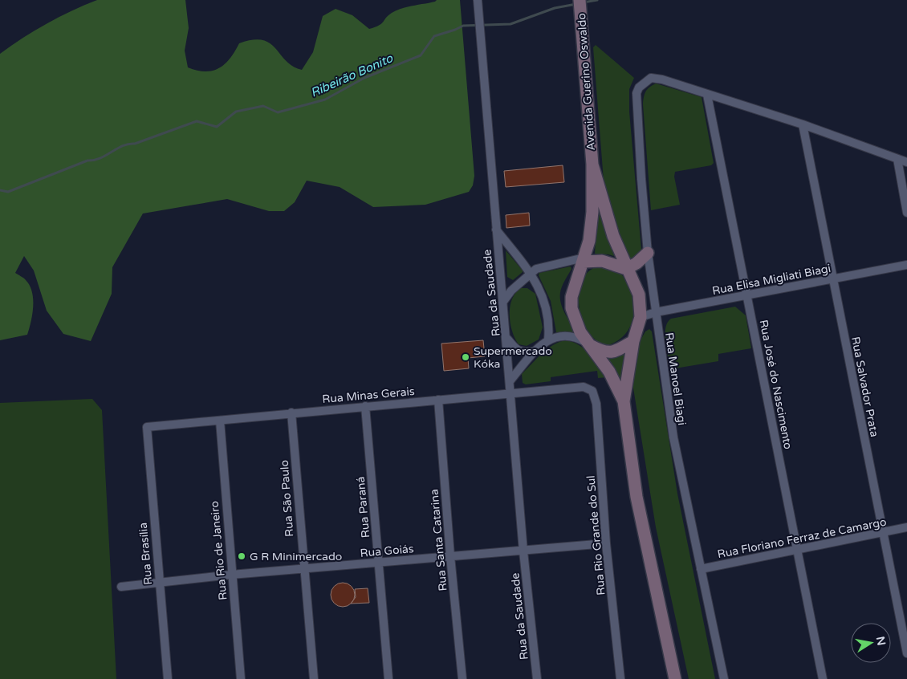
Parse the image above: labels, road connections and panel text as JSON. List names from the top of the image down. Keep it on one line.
{"streets":{"main road":["Avenida Guerino Oswaldo"],"street":["Rua Elisa Migliati Biagi","Rua da Saudade","Rua Manoel Biagi","Rua José do Nascimento","Rua Salvador Prata","Rua Minas Gerais","Rua São Paulo","Rua Paraná","Rua Rio Grande do Sul","Rua Floriano Ferraz de Camargo","Rua Santa Catarina","Rua Rio de Janeiro","Rua Goiás","Rua Brasília"]},"crossings":[["Avenida Guerino Oswaldo","Rua Elisa Migliati Biagi"],["Rua Elisa Migliati Biagi","Rua Manoel Biagi"],["Rua Elisa Migliati Biagi","Rua José do Nascimento"],["Rua Elisa Migliati Biagi","Rua Salvador Prata"],["Rua da Saudade","Rua Minas Gerais"],["Rua da Saudade","Rua Goiás"],["Rua Manoel Biagi","Rua José do Nascimento"],["Rua Manoel Biagi","Rua Floriano Ferraz de Camargo"],["Rua José do Nascimento","Rua Floriano Ferraz de Camargo"],["Rua Salvador Prata","Rua Floriano Ferraz de Camargo"],["Rua Minas Gerais","Rua São Paulo"],["Rua Minas Gerais","Rua Paraná"],["Rua Minas Gerais","Rua Rio Grande do Sul"],["Rua Minas Gerais","Rua Santa Catarina"],["Rua Minas Gerais","Rua Rio de Janeiro"],["Rua Minas Gerais","Rua Brasília"],["Rua São Paulo","Rua Goiás"],["Rua Paraná","Rua Goiás"],["Rua Rio Grande do Sul","Rua Goiás"],["Rua Santa Catarina","Rua Goiás"],["Rua Rio de Janeiro","Rua Goiás"],["Rua Goiás","Rua Brasília"]],"water":["Ribeirão Bonito"],"places":["Supermercado Kóka","G R Minimercado"],"north":"right"}
